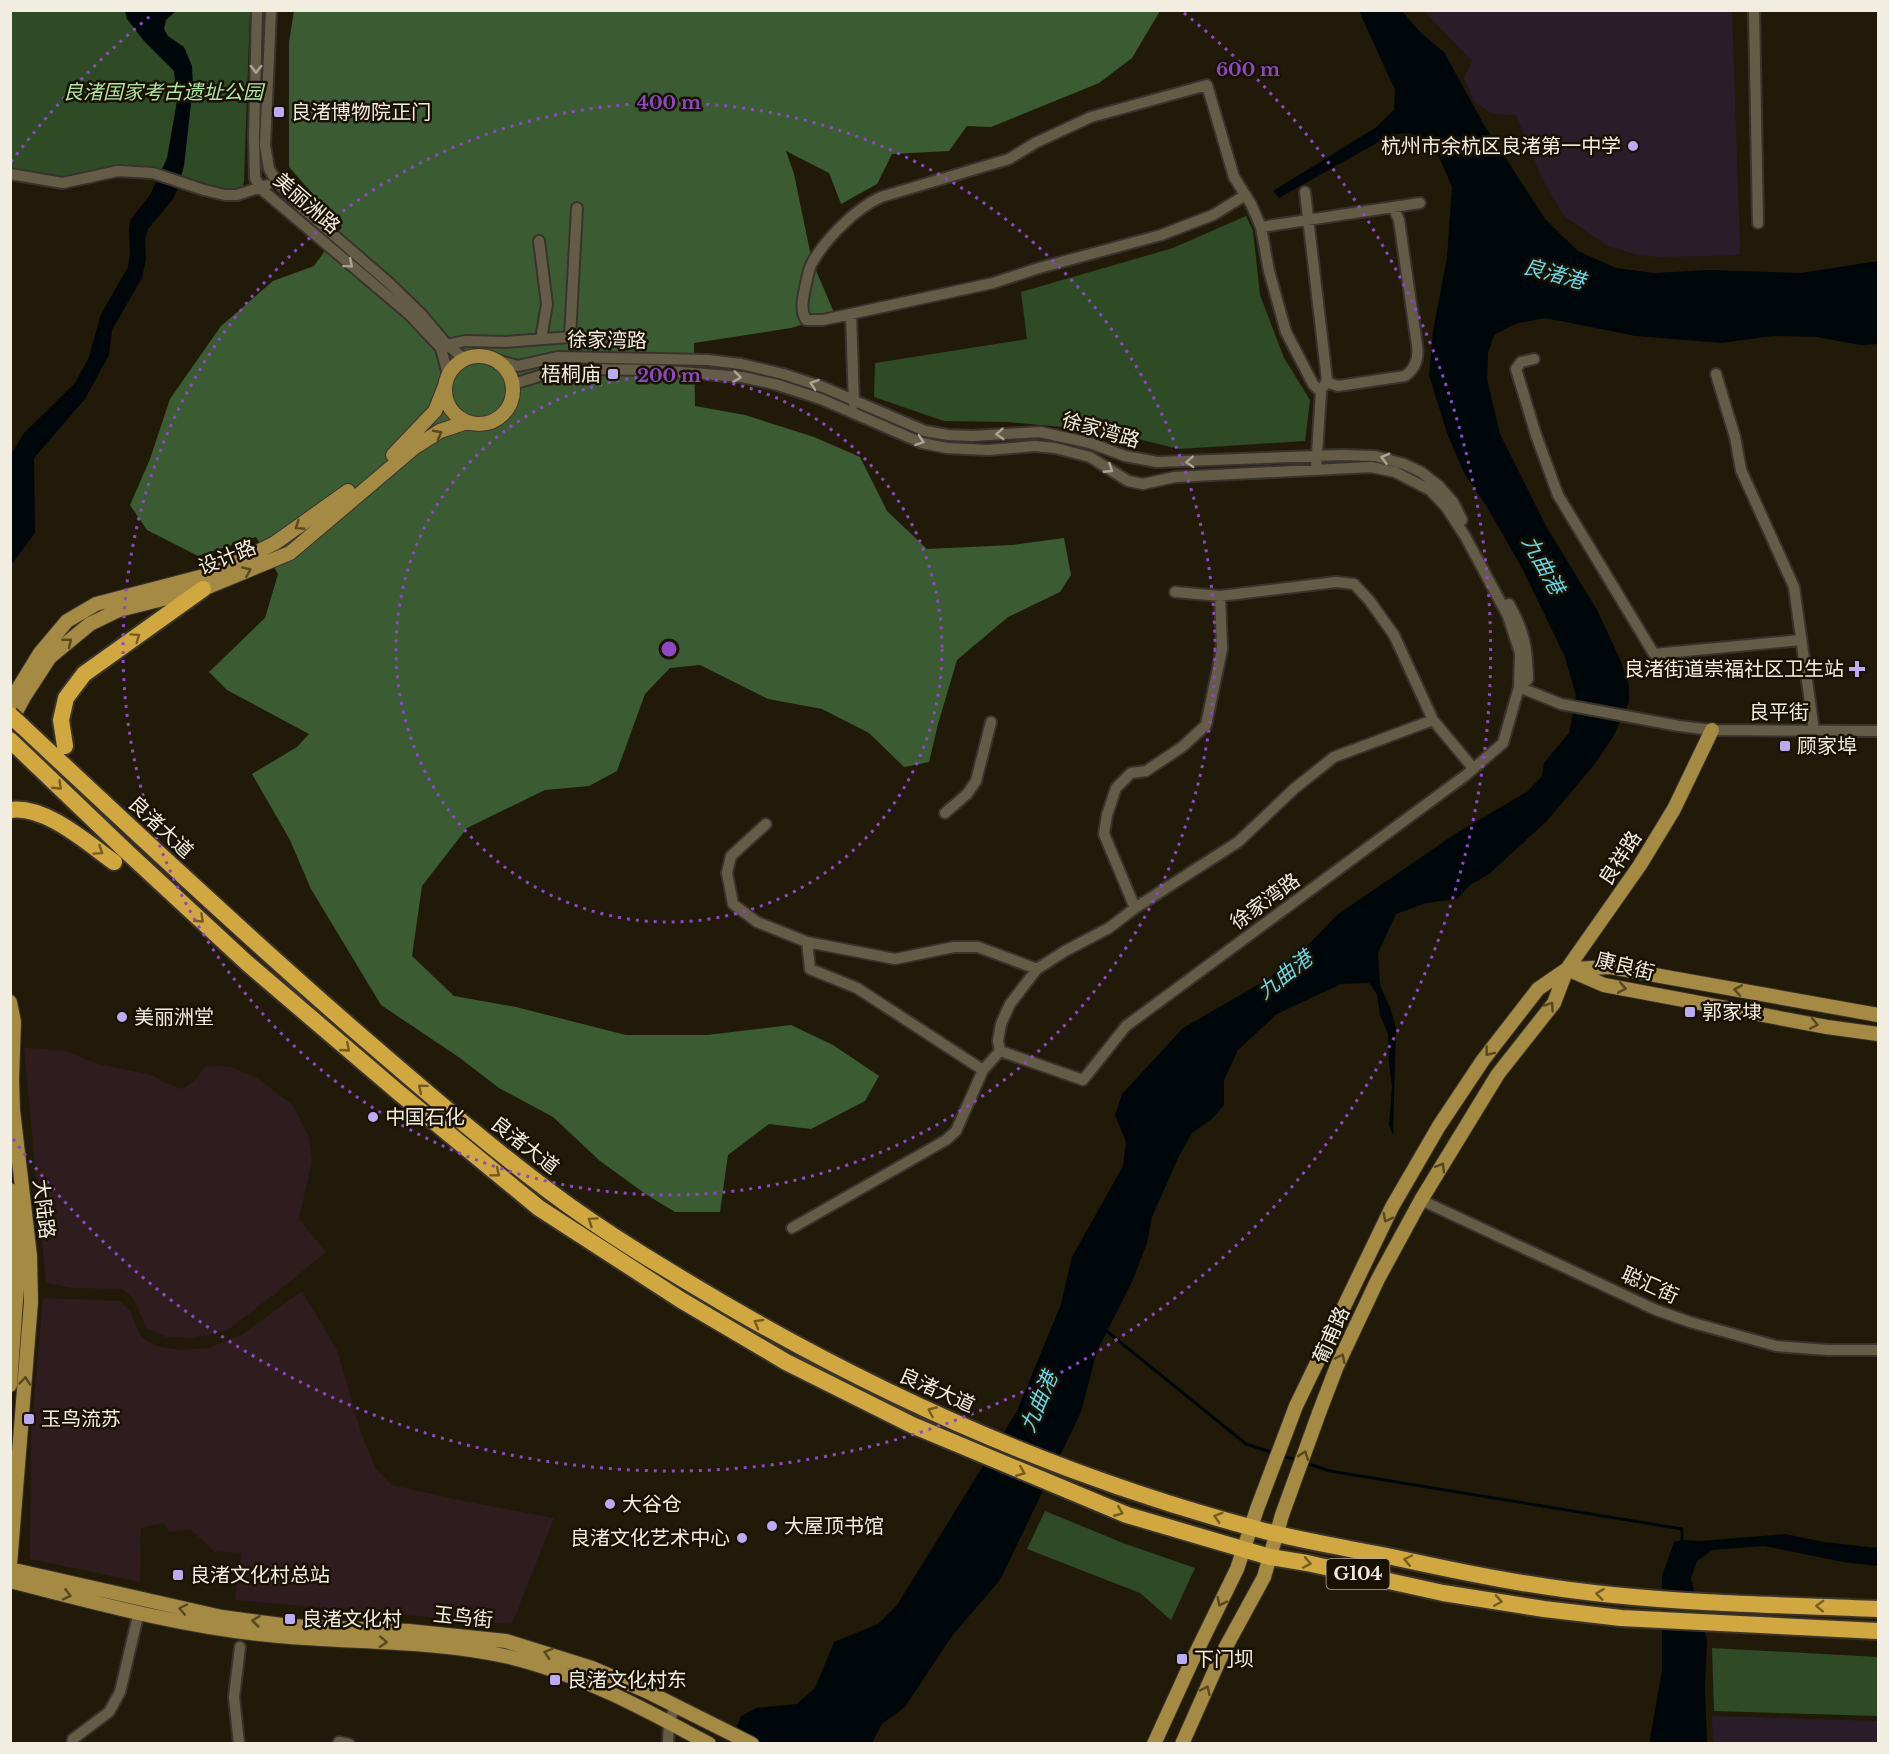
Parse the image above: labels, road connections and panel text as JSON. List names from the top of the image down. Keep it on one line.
{"streets":{"highway":["良渚大道","G104"],"main road":["设计路","良祥路","康良街","大陆路","葡甫路","玉鸟街"],"street":["美丽洲路","徐家湾路","良平街","聪汇街"]},"crossings":[["美丽洲路","徐家湾路"],["美丽洲路","设计路"],["徐家湾路","设计路"],["徐家湾路","良平街"],["设计路","良渚大道"],["良平街","良祥路"],["良渚大道","葡甫路"],["良渚大道","G104"],["良祥路","康良街"],["良祥路","葡甫路"],["康良街","葡甫路"],["大陆路","玉鸟街"],["聪汇街","葡甫路"],["葡甫路","G104"]],"water":["良渚港","九曲港"],"parks":["良渚国家考古遗址公园"],"places":{"transit":["良渚博物院正门","梧桐庙","顾家埠","郭家埭","玉鸟流苏","良渚文化村总站","良渚文化村","下门坝","良渚文化村东"],"other":["杭州市余杭区良渚第一中学","美丽洲堂","中国石化","大谷仓","大屋顶书馆","良渚文化艺术中心"],"health":["良渚街道崇福社区卫生站"]},"rings":["600 m","400 m","200 m"]}
